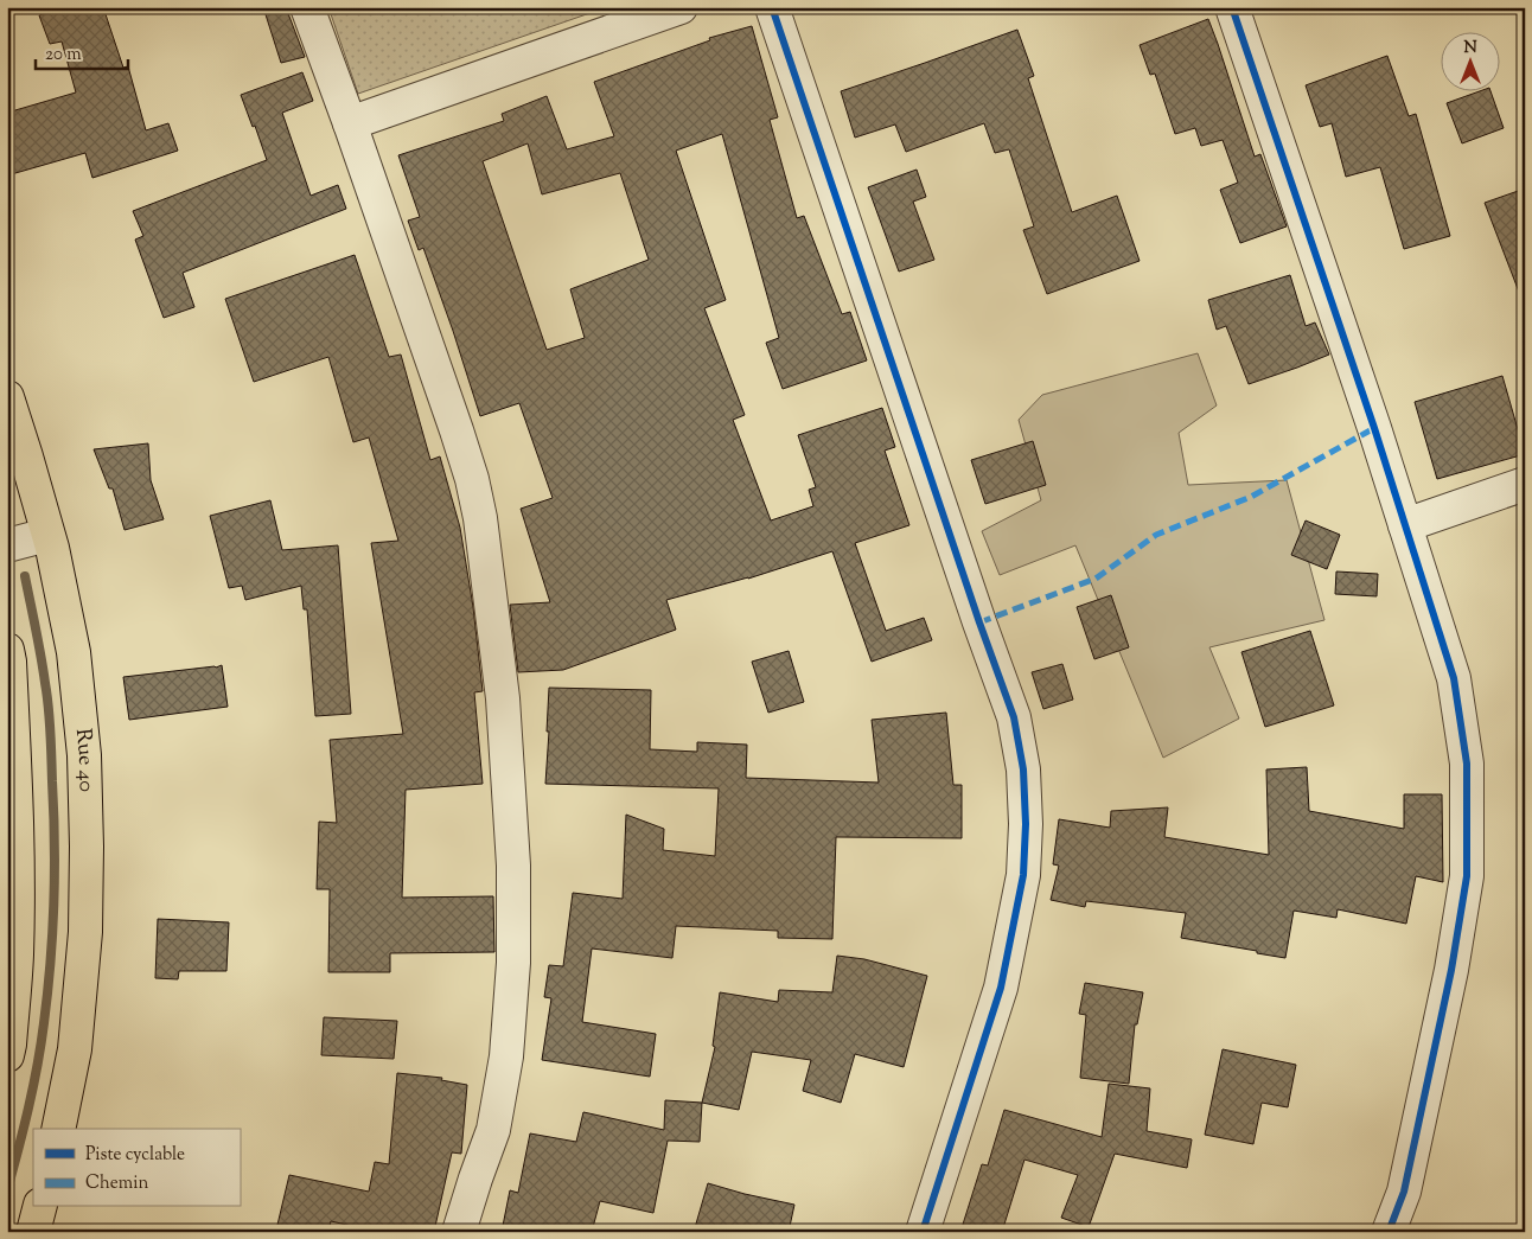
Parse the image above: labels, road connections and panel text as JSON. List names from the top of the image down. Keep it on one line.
{"streets":{"main road":["Rue 40"]},"legend":["Piste cyclable","Chemin"],"scale_bar":"20 m","north":"top"}
